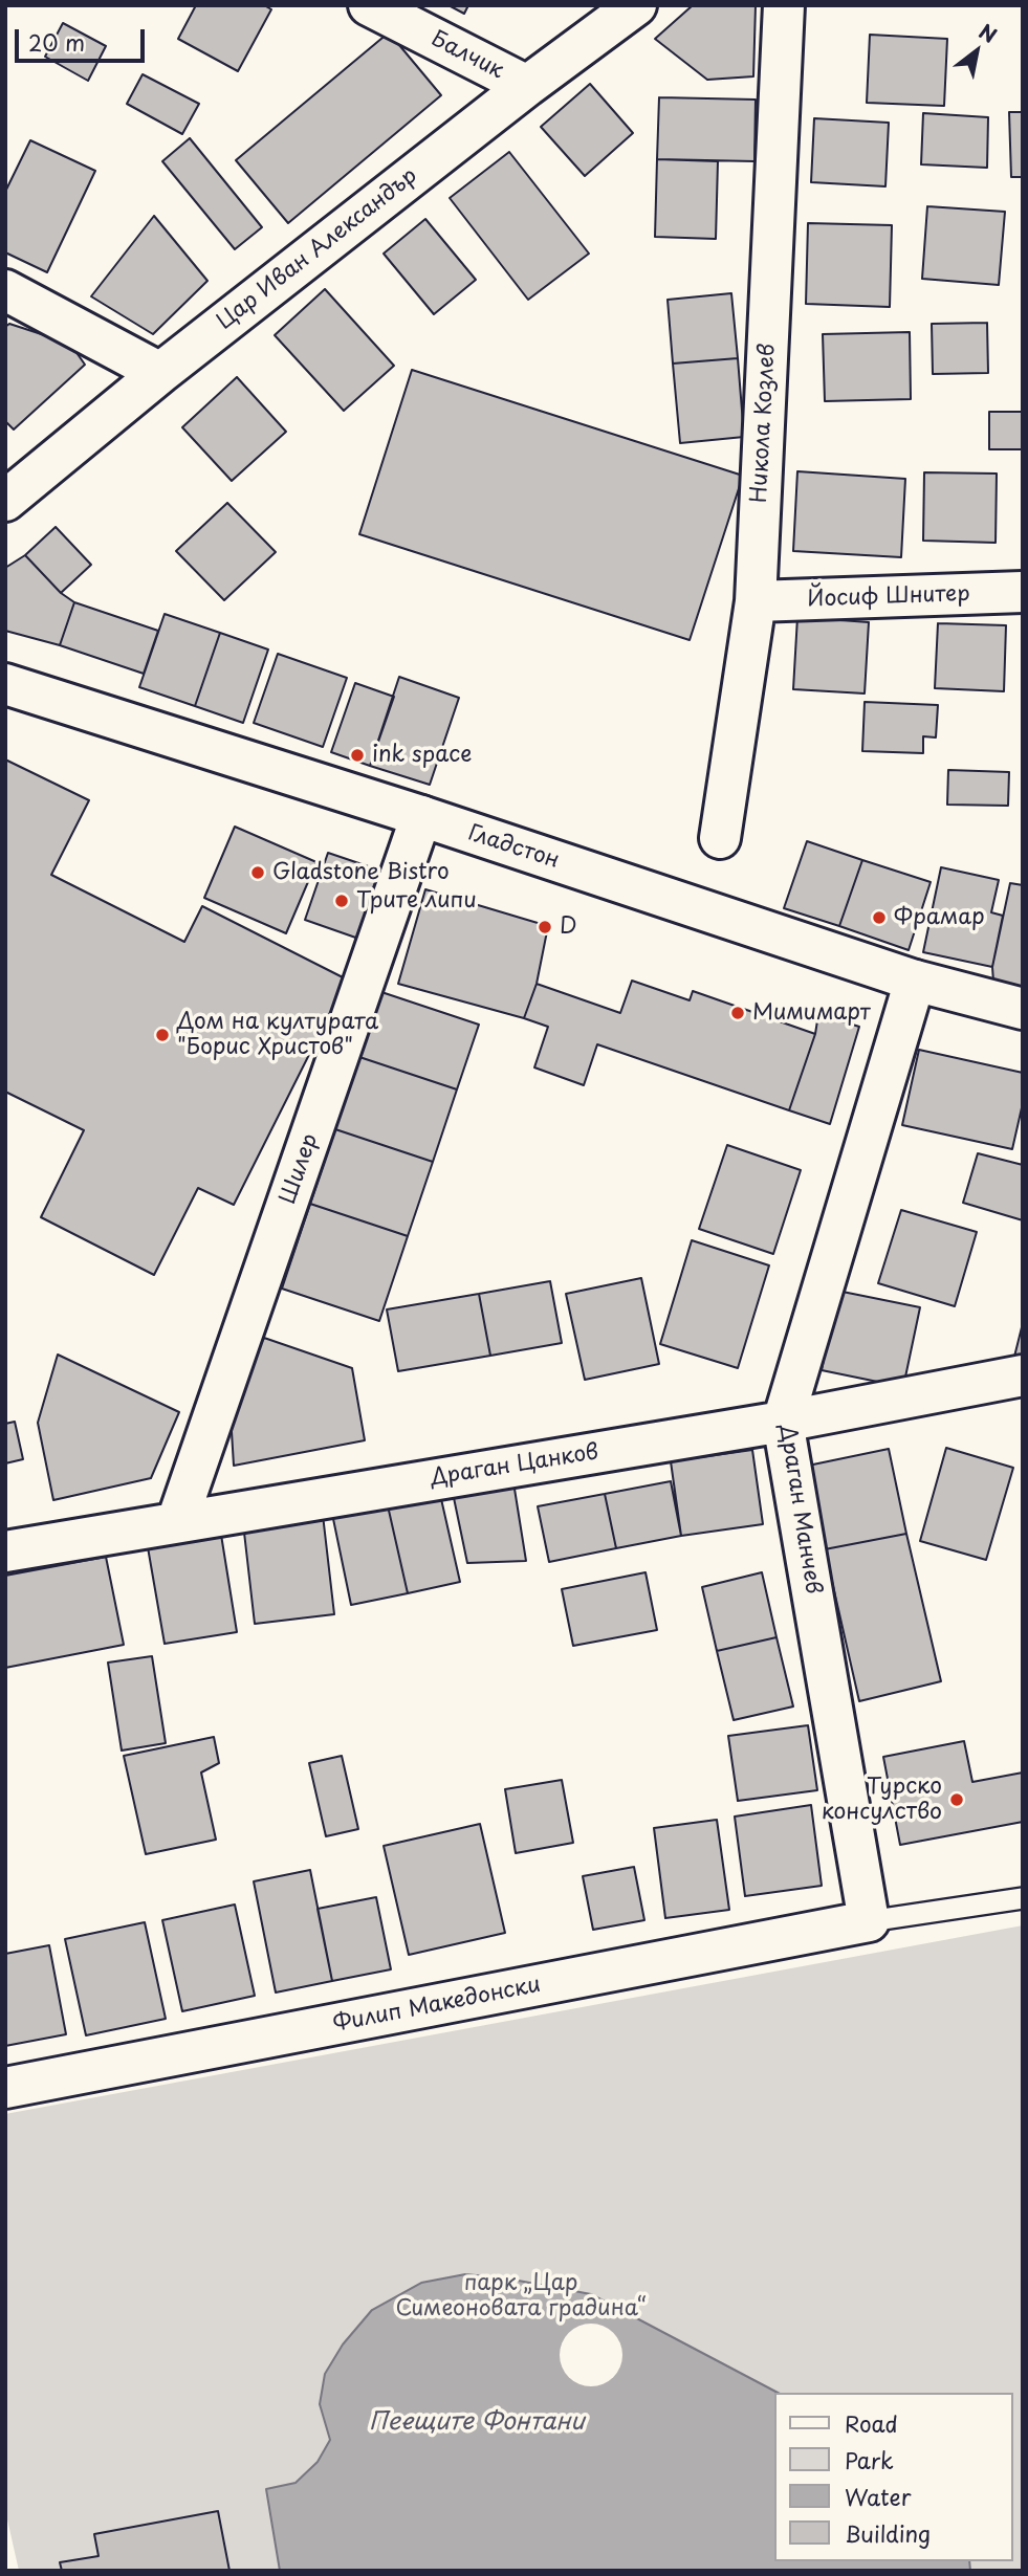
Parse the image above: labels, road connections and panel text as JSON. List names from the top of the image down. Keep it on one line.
{"streets":{"street":["Балчик","Цар Иван Александър","Никола Козлев","Йосиф Шнитер","Гладстон","Шилер","Драган Цанков","Драган Манчев","Филип Македонски"]},"crossings":[["Балчик","Цар Иван Александър"],["Никола Козлев","Йосиф Шнитер"],["Гладстон","Шилер"],["Гладстон","Драган Манчев"],["Шилер","Драган Цанков"],["Драган Цанков","Драган Манчев"],["Драган Манчев","Филип Македонски"]],"water":["Пеещите Фонтани"],"parks":["парк „Цар Симеоновата градина“"],"places":["ink space","Gladstone Bistro","Трите липи","Фрамар","D","Мимимарт","Дом на културата \"Борис Христов\"","Турско консулство"],"legend":["Road","Park","Water","Building"],"scale_bar":"20 m","north":"top right"}
